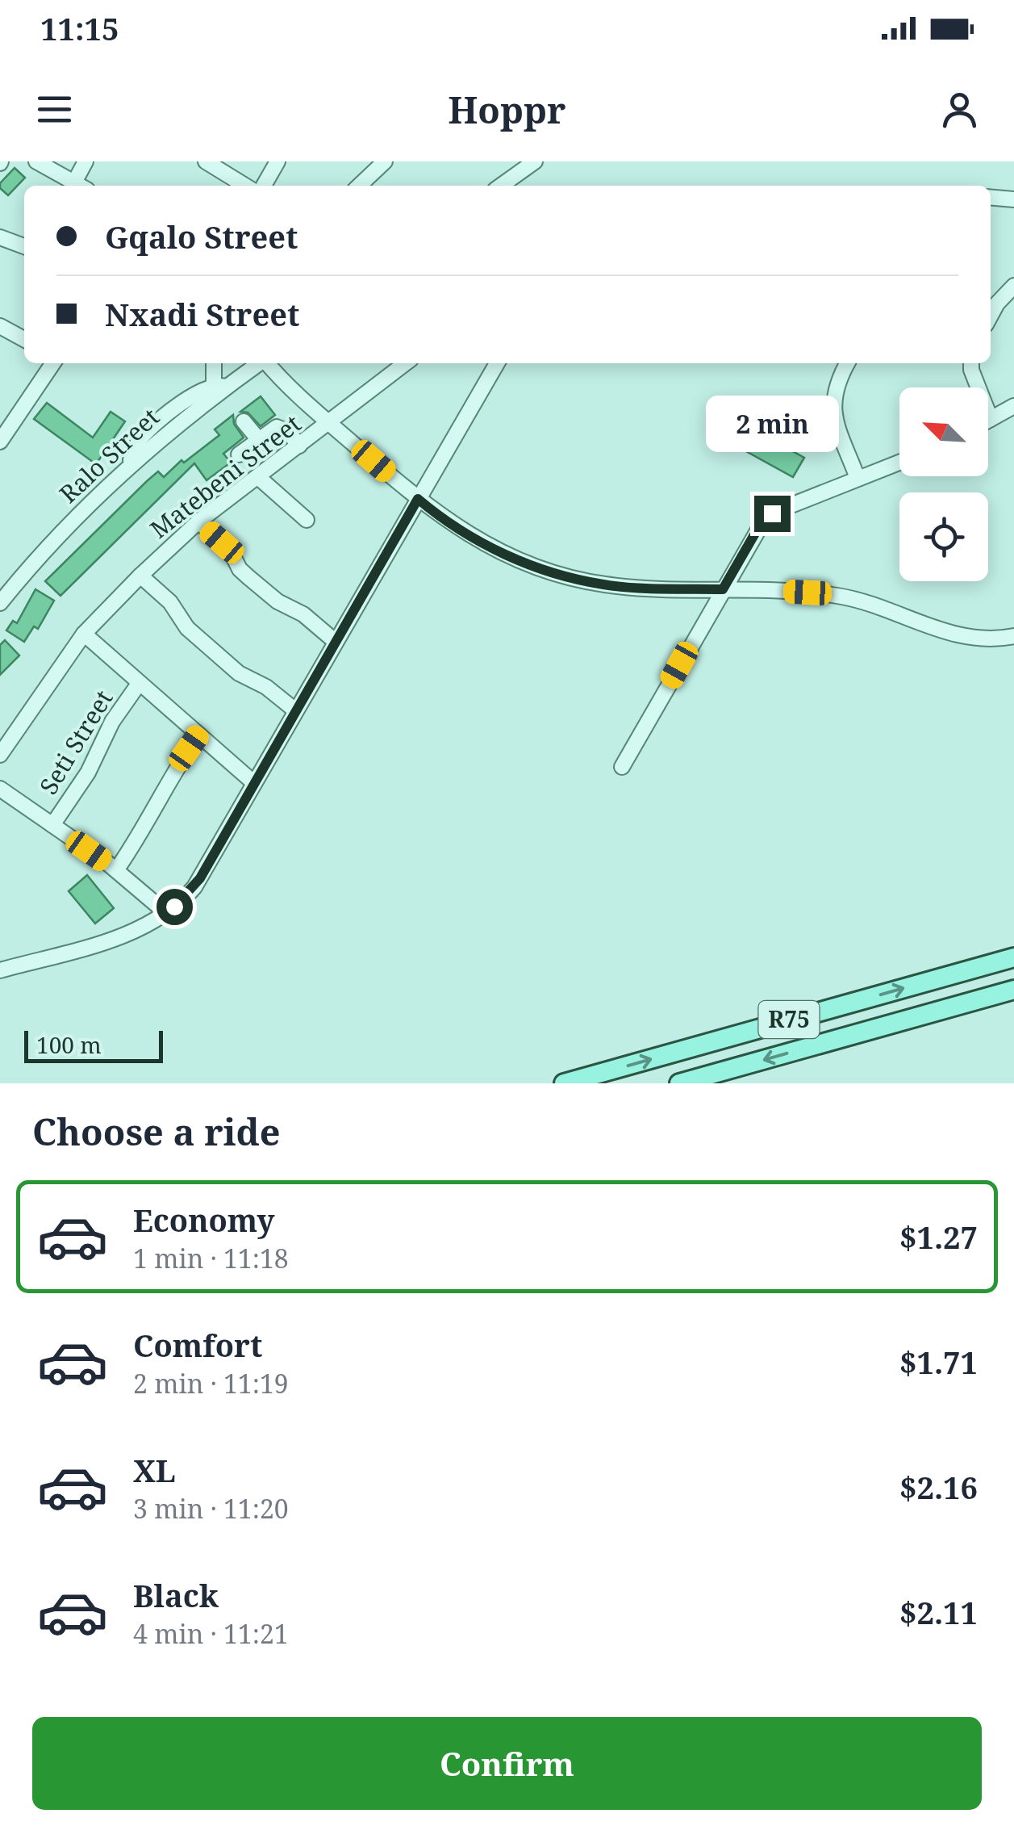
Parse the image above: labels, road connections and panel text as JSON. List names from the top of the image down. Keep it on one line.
{"streets":{"main road":["R75"],"street":["Ralo Street","Matebeni Street","Seti Street"]},"scale_bar":"100 m","north":"top left","page":{"status":"11:15","header":"Hoppr","banner":["Gqalo Street","Nxadi Street"],"bubble":"2 min","scale":"100 m","heading":"Choose a ride","list":[{"name":"Economy","note":"1 min · 11:18","value":"$1.27"},{"name":"Comfort","note":"2 min · 11:19","value":"$1.71"},{"name":"XL","note":"3 min · 11:20","value":"$2.16"},{"name":"Black","note":"4 min · 11:21","value":"$2.11"}],"buttons":"Confirm"}}
